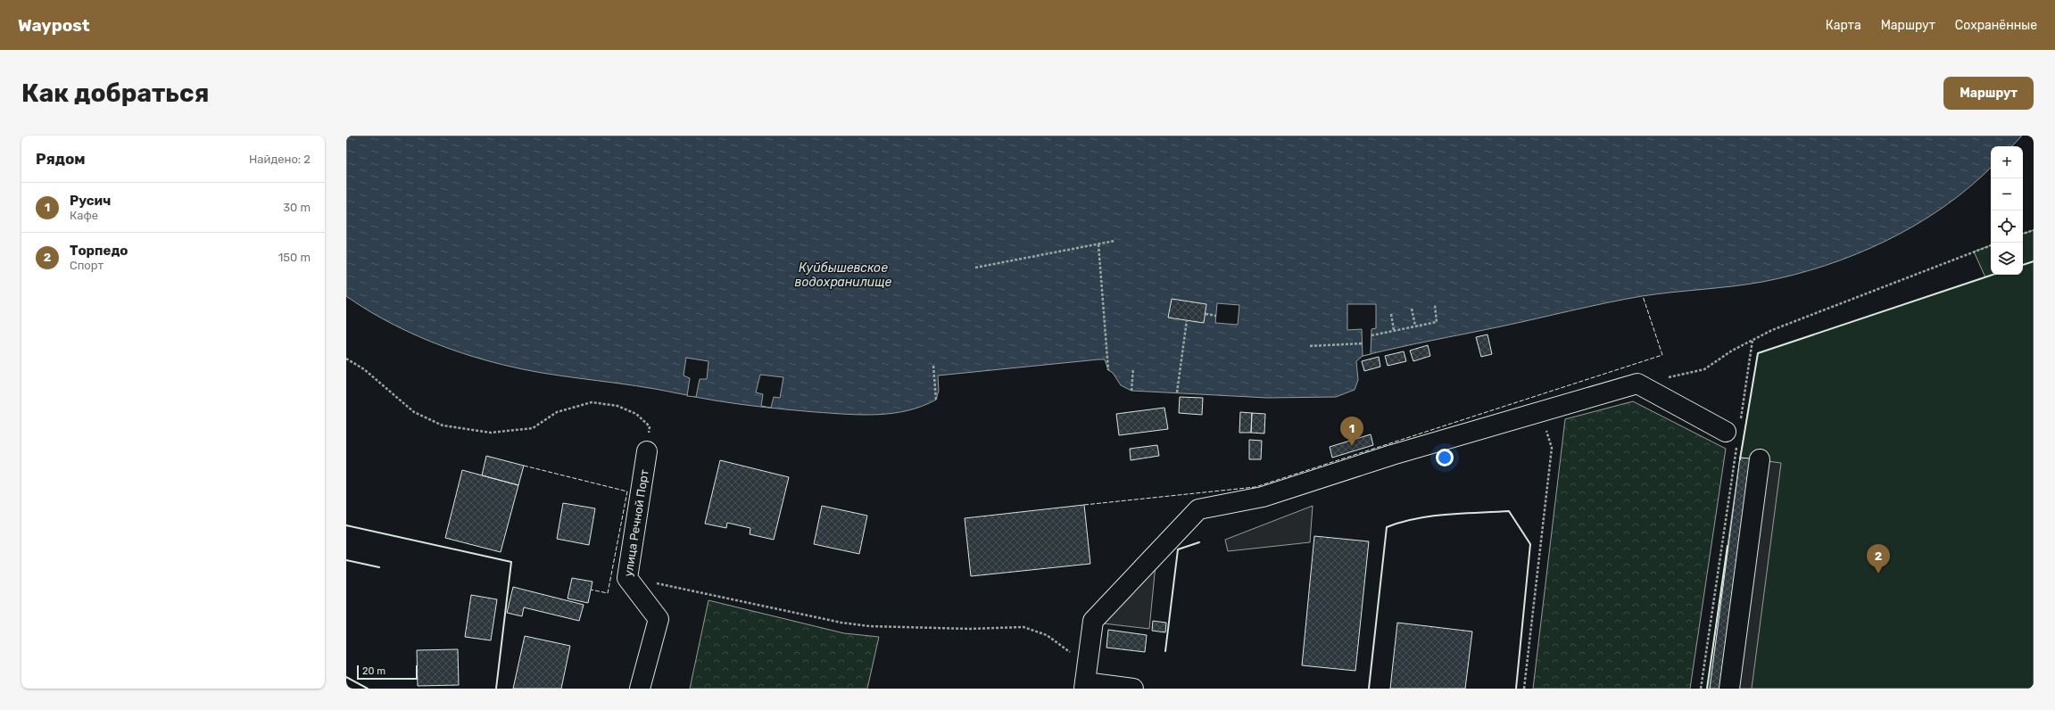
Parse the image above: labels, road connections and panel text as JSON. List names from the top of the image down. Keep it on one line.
{"streets":{"lane":["улица Речной Порт"]},"water":["Куйбышевское водохранилище"],"scale_bar":"20 m","page":{"header":"Waypost","nav":["Карта","Маршрут","Сохранённые"],"buttons":"Маршрут","title":"Как добраться","heading":["Рядом","Найдено: 2"],"map_buttons":["+","−"],"list":[{"mark":"1","name":"Русич","note":"Кафе","value":"30 m"},{"mark":"2","name":"Торпедо","note":"Спорт","value":"150 m"}],"pins":["1","2"],"scale":"20 m"}}
